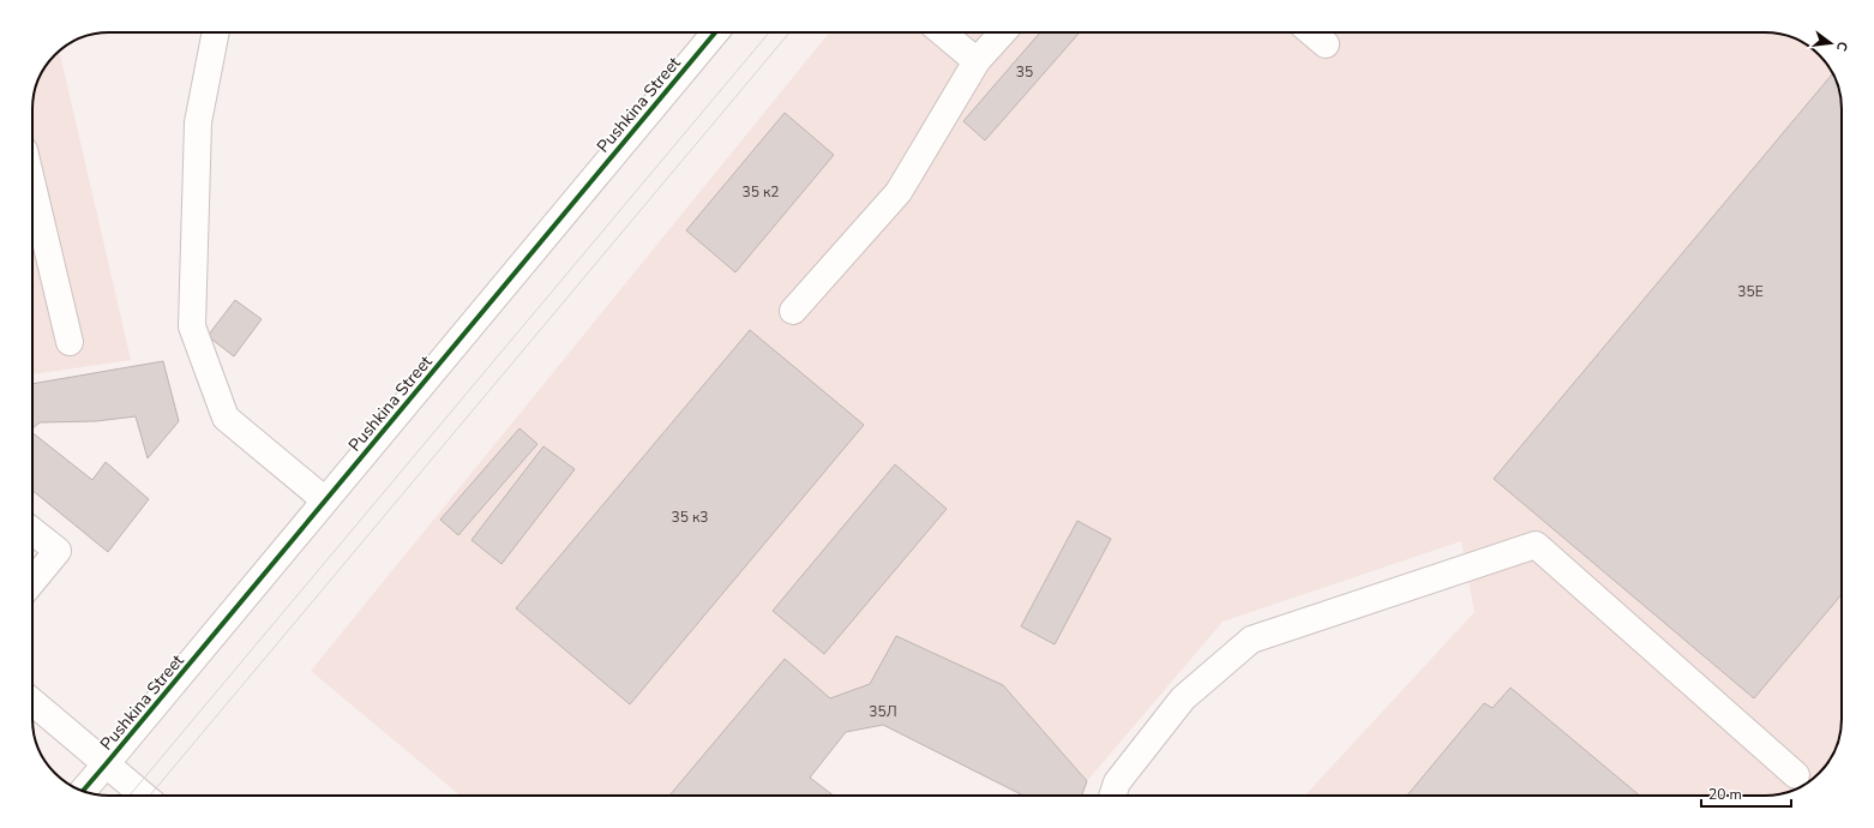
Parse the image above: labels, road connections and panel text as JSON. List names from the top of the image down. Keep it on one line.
{"streets":{"street":["Pushkina Street"]},"house_numbers":["35","35 к2","35Е","35 к3","35Л"],"scale_bar":"20 m","north":"right"}
